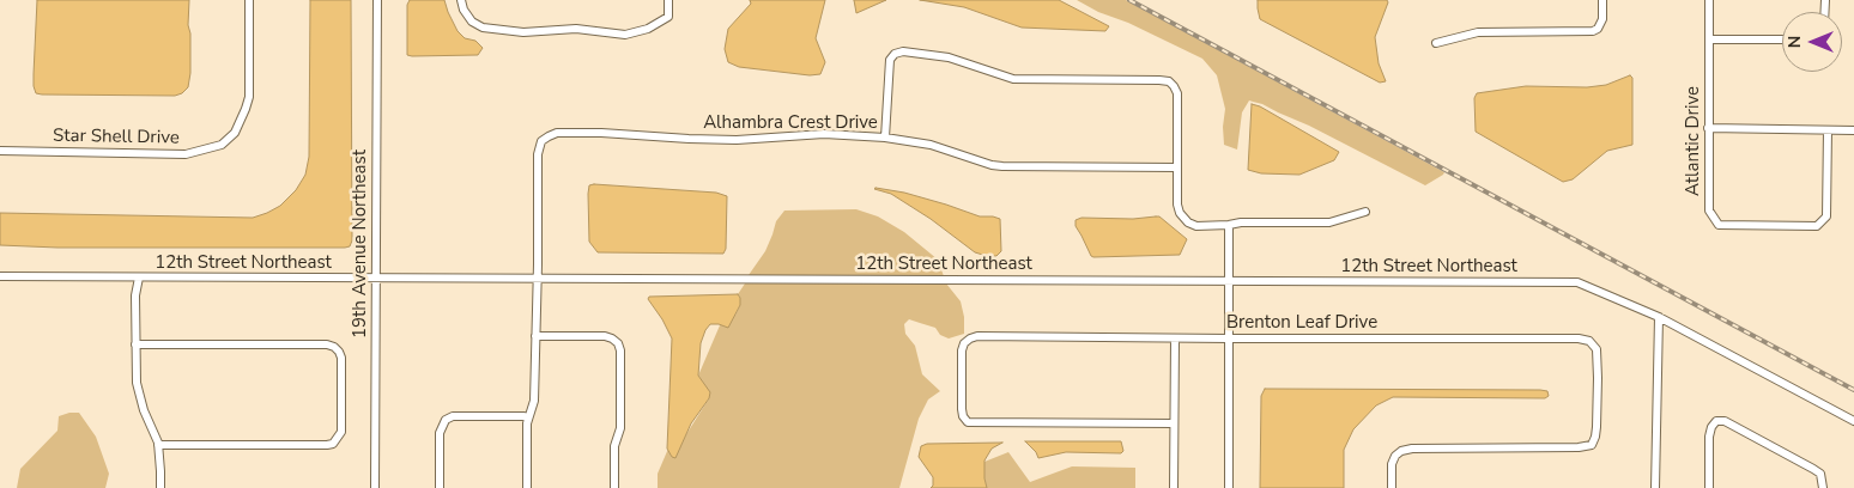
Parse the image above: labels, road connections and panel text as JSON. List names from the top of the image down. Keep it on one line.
{"streets":{"street":["Alhambra Crest Drive","Star Shell Drive","Atlantic Drive","19th Avenue Northeast","12th Street Northeast","Brenton Leaf Drive"]},"crossings":[["Alhambra Crest Drive","12th Street Northeast"],["19th Avenue Northeast","12th Street Northeast"]],"north":"left"}
